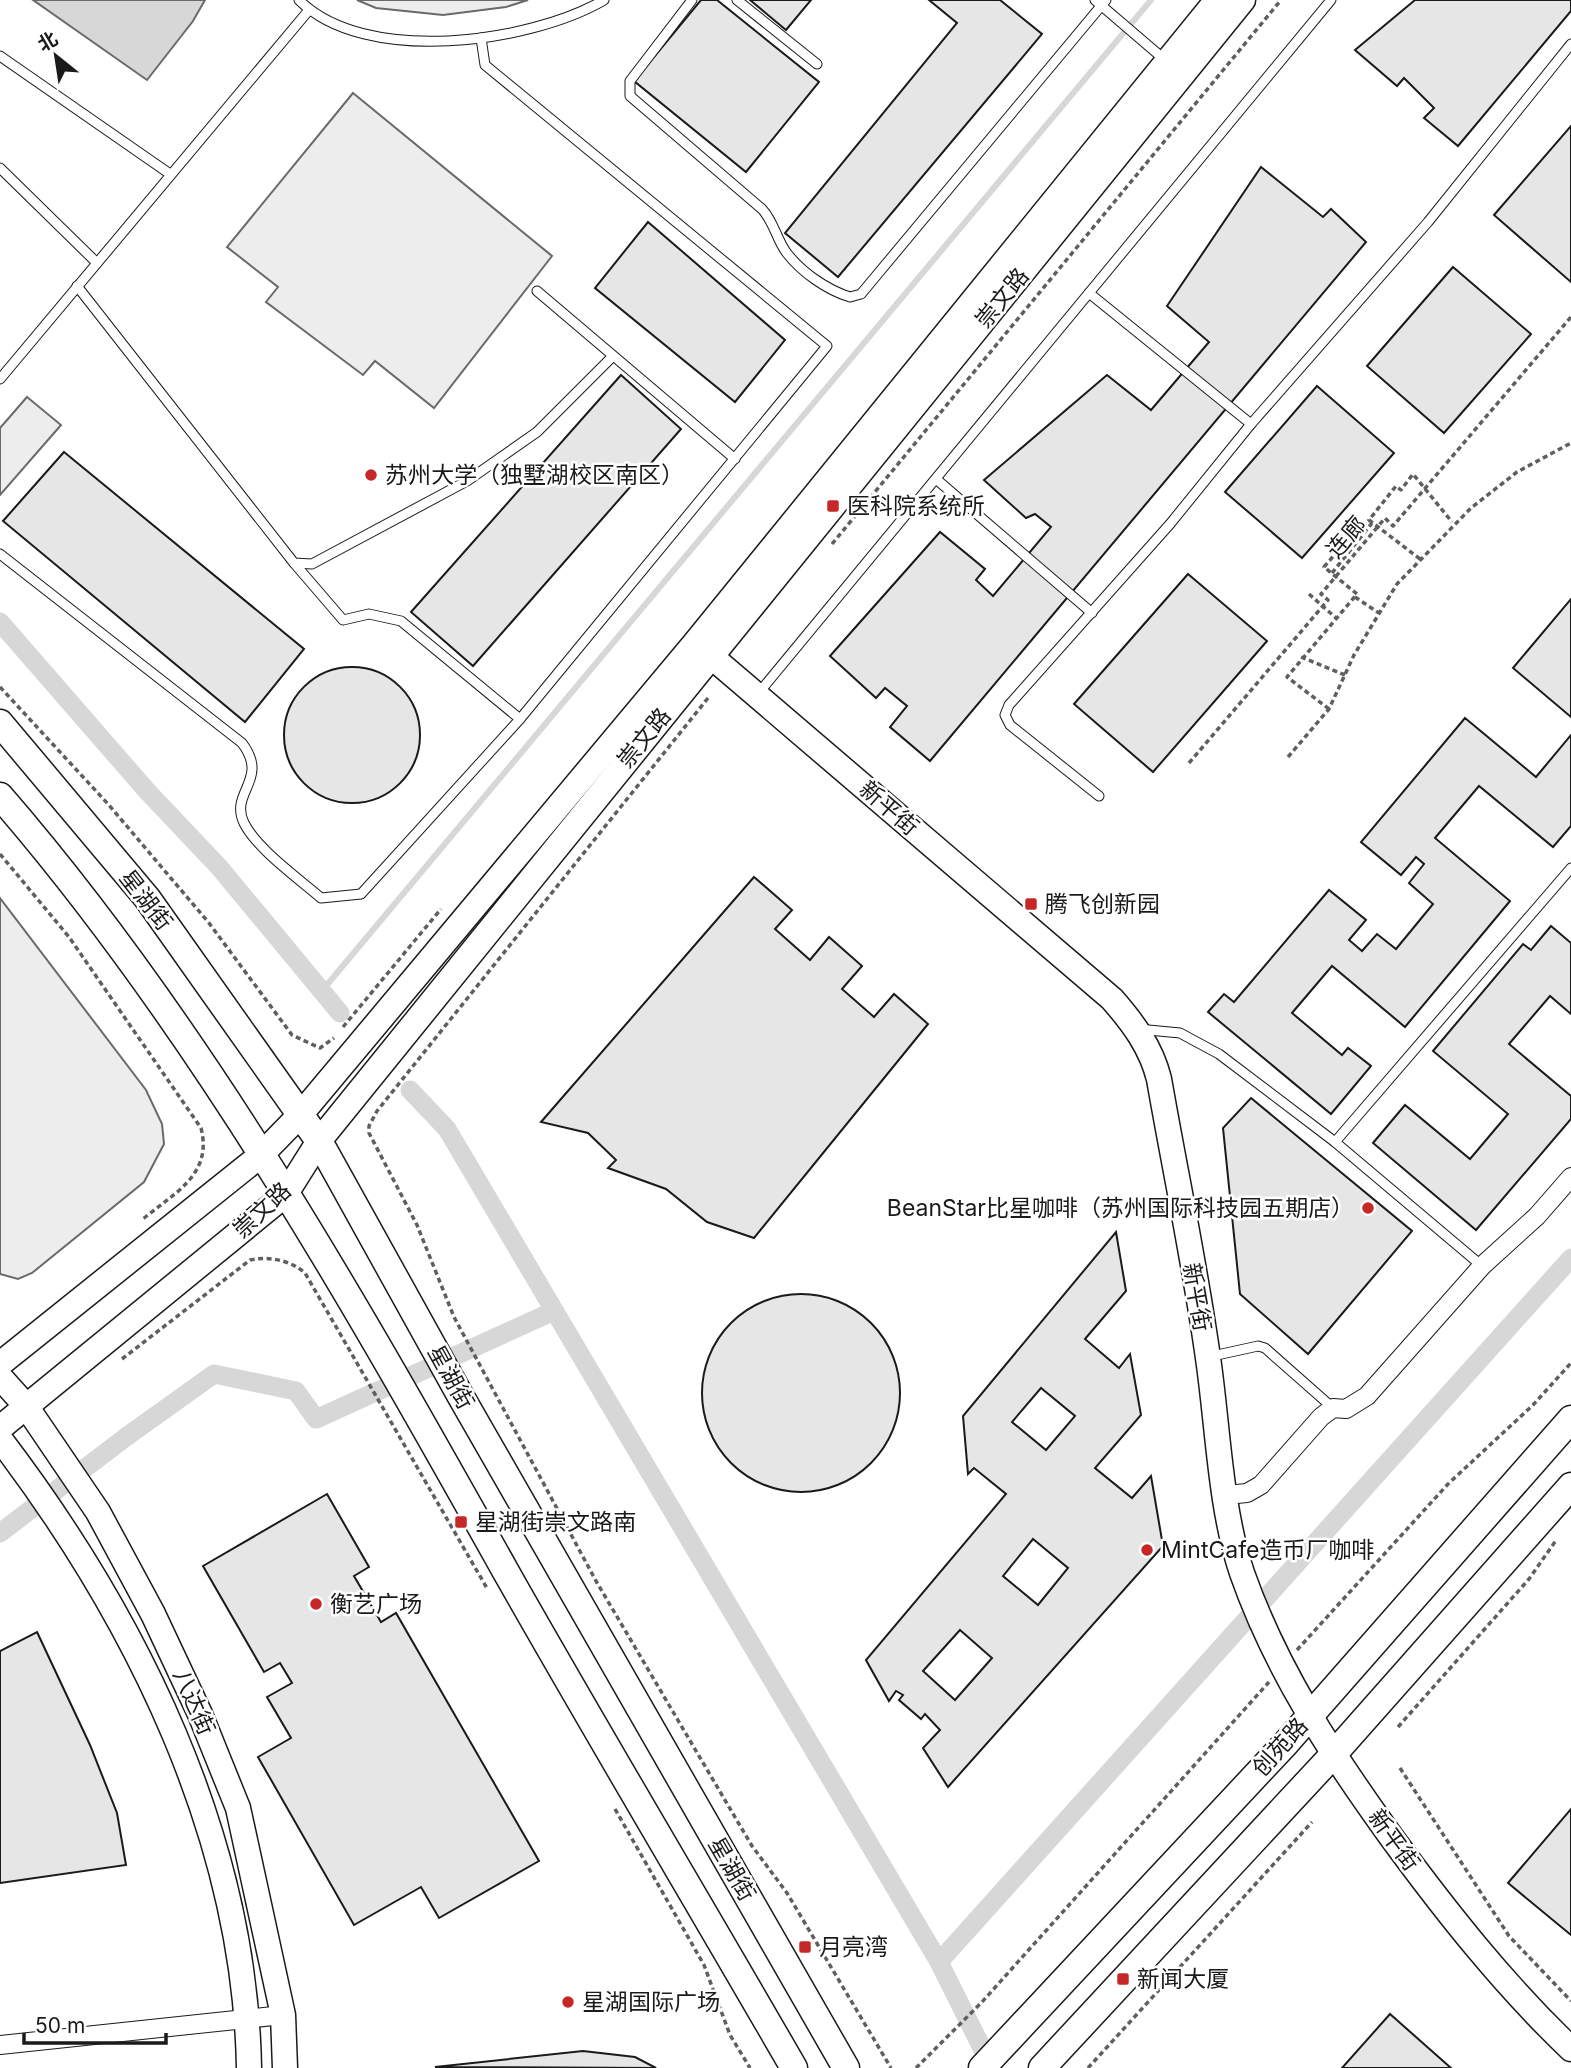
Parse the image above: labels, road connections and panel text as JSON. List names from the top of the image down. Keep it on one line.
{"streets":{"main road":["星湖街","创苑路"],"street":["崇文路","新平街","八达街"],"path":["连廊"]},"crossings":[["崇文路","新平街"],["崇文路","星湖街"],["崇文路","八达街"],["新平街","创苑路"]],"places":{"other":["苏州大学（独墅湖校区南区）","BeanStar比星咖啡（苏州国际科技园五期店）","MintCafe造币厂咖啡","衡艺广场","星湖国际广场"],"transit":["医科院系统所","腾飞创新园","星湖街崇文路南","月亮湾","新闻大厦"]},"scale_bar":"50 m","north":"top left"}
